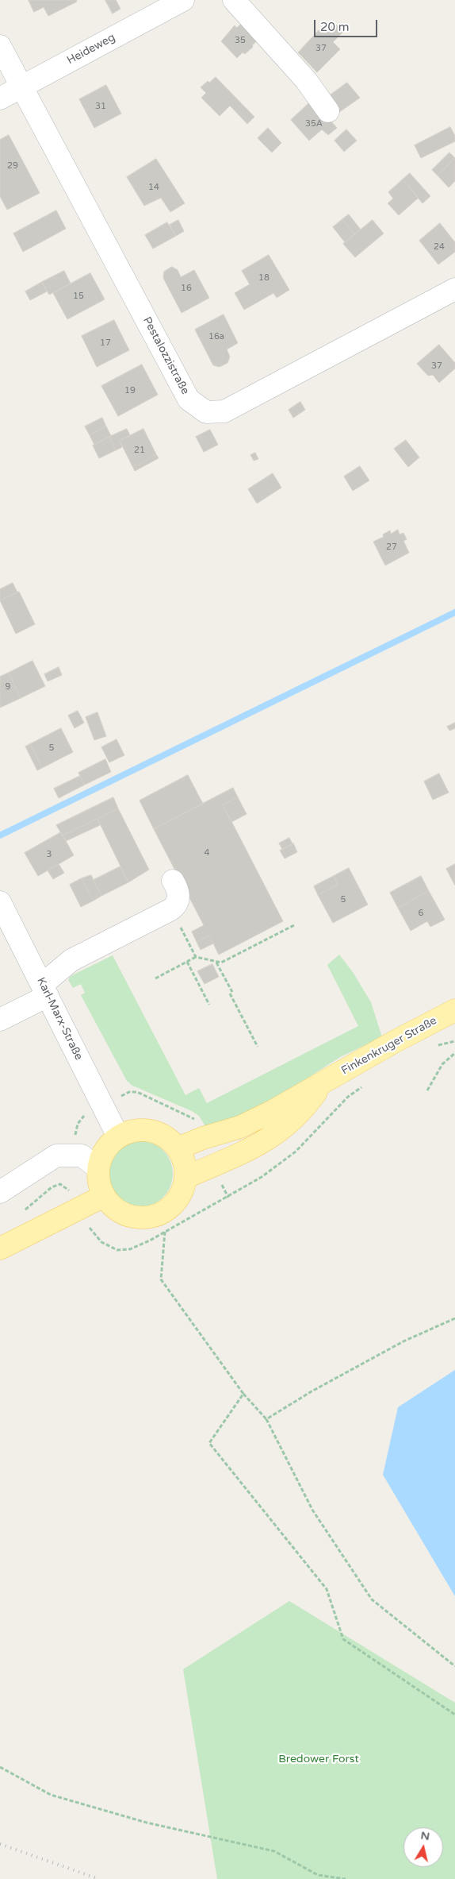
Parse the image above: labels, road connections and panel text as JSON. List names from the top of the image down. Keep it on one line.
{"streets":{"main road":["Finkenkruger Straße"],"street":["Heideweg","Pestalozzistraße","Karl-Marx-Straße"]},"crossings":[["Heideweg","Pestalozzistraße"],["Karl-Marx-Straße","Finkenkruger Straße"]],"parks":["Bredower Forst"],"house_numbers":["35","37","31","35A","29","14","24","18","16","15","16a","17","37","19","21","27","9","5","4","3","5","6"],"scale_bar":"20 m","north":"top"}
